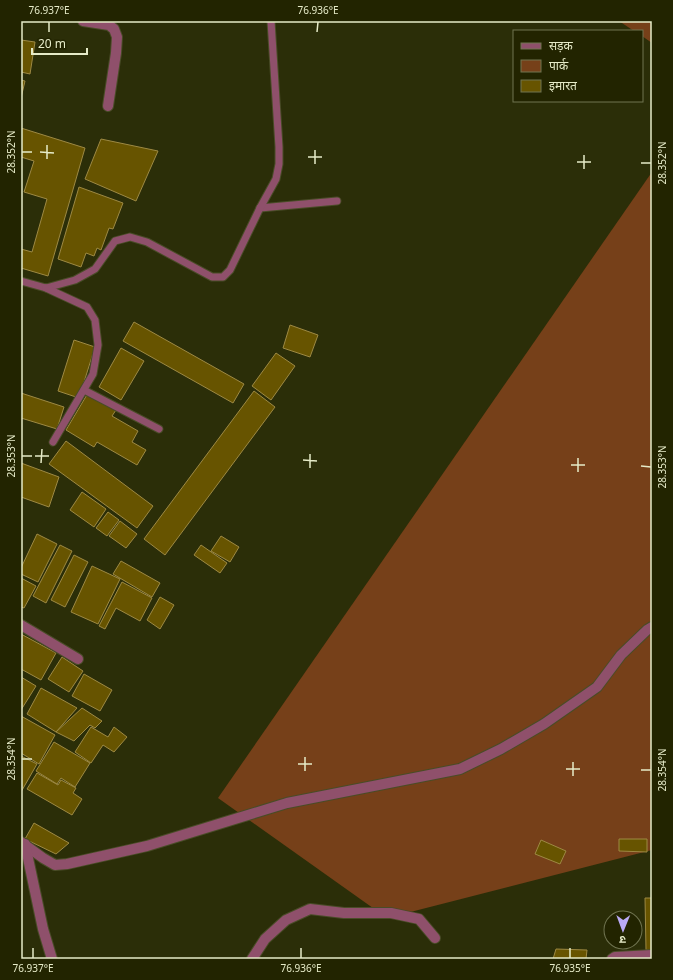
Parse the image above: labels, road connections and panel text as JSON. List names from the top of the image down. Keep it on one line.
{"legend":["सड़क","पार्क","इमारत"],"scale_bar":"20 m","north":"bottom","coordinates":["76.937°E","76.936°E","28.352°N","28.353°N","28.354°N","76.935°E"]}
